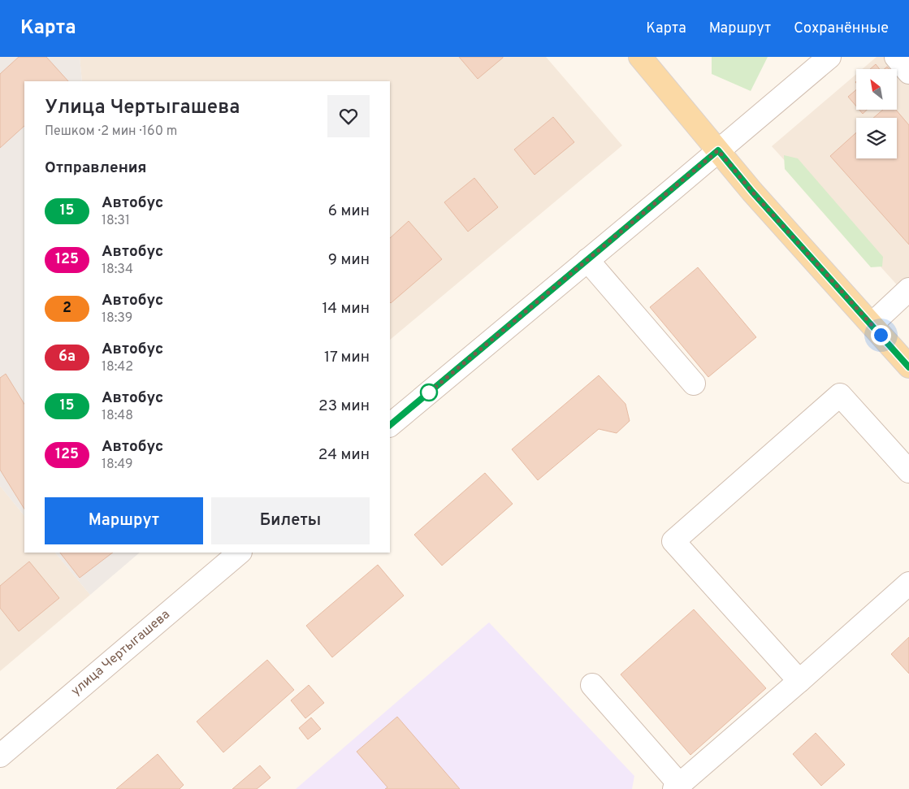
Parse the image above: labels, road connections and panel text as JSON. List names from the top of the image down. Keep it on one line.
{"streets":{"street":["улица Чертыгашева"]},"lines":["bus line 15"],"north":"top left","page":{"header":"Карта","nav":["Карта","Маршрут","Сохранённые"],"heading":[["Улица Чертыгашева","Пешком · 2 мин · 160 m"],"Отправления"],"list":[{"mark":"15","name":"Автобус","note":"18:31","value":"6 мин"},{"mark":"125","name":"Автобус","note":"18:34","value":"9 мин"},{"mark":"2","name":"Автобус","note":"18:39","value":"14 мин"},{"mark":"6а","name":"Автобус","note":"18:42","value":"17 мин"},{"mark":"15","name":"Автобус","note":"18:48","value":"23 мин"},{"mark":"125","name":"Автобус","note":"18:49","value":"24 мин"}],"buttons":["Маршрут","Билеты"]}}
